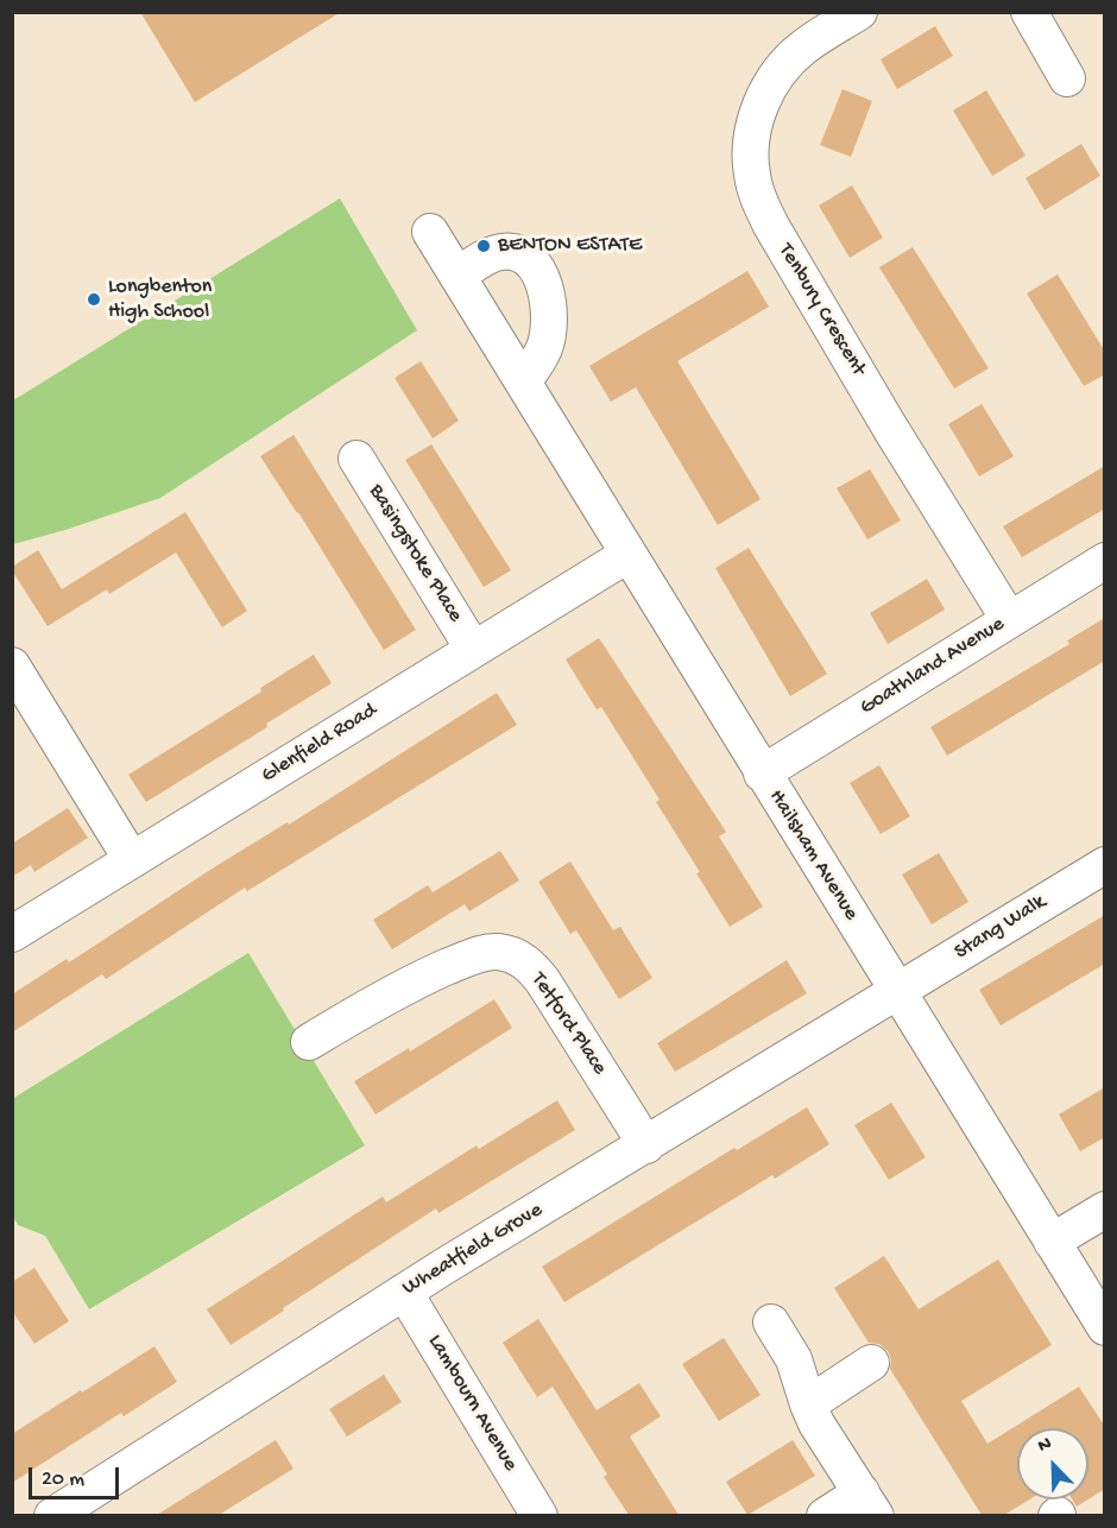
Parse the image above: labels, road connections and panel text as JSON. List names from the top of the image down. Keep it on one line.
{"streets":{"street":["Tenbury Crescent","Basingstoke Place","Goathland Avenue","Glenfield Road","Hailsham Avenue","Stang Walk","Tetford Place","Wheatfield Grove","Lambourn Avenue"]},"crossings":[["Tenbury Crescent","Goathland Avenue"],["Basingstoke Place","Glenfield Road"],["Goathland Avenue","Hailsham Avenue"],["Glenfield Road","Hailsham Avenue"],["Hailsham Avenue","Stang Walk"],["Hailsham Avenue","Wheatfield Grove"],["Stang Walk","Wheatfield Grove"],["Tetford Place","Wheatfield Grove"],["Wheatfield Grove","Lambourn Avenue"]],"places":["BENTON ESTATE","Longbenton High School"],"scale_bar":"20 m","north":"top left"}
